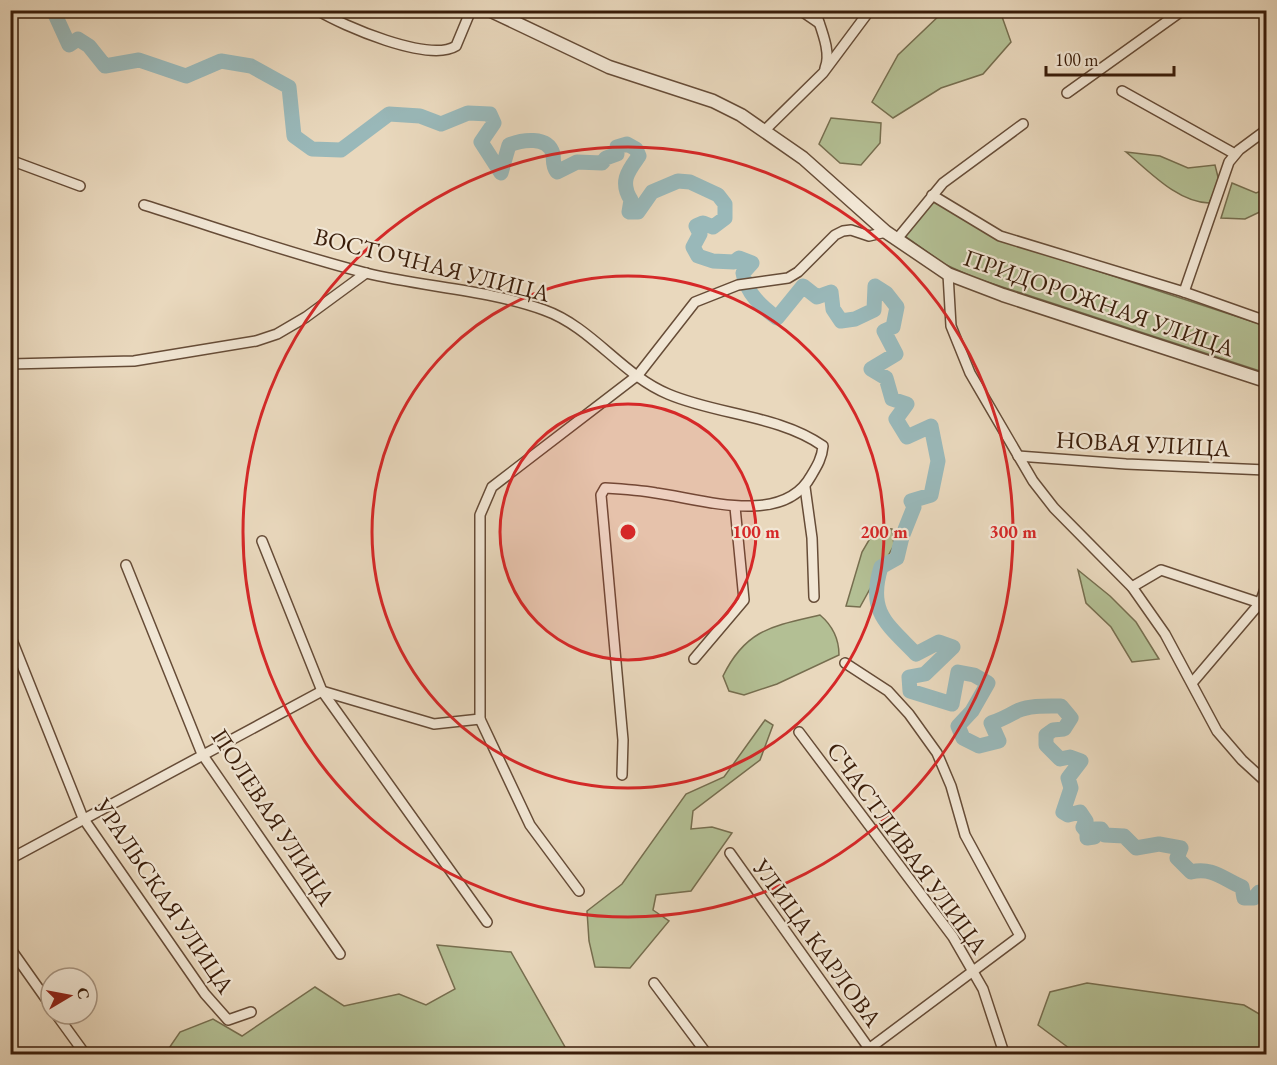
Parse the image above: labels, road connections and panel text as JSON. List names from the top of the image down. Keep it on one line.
{"streets":{"street":["ВОСТОЧНАЯ УЛИЦА","ПРИДОРОЖНАЯ УЛИЦА","НОВАЯ УЛИЦА","ПОЛЕВАЯ УЛИЦА","СЧАСТЛИВАЯ УЛИЦА","УРАЛЬСКАЯ УЛИЦА","УЛИЦА КАРЛОВА"]},"scale_bar":"100 m","north":"right","rings":["100 m","200 m","300 m"]}
